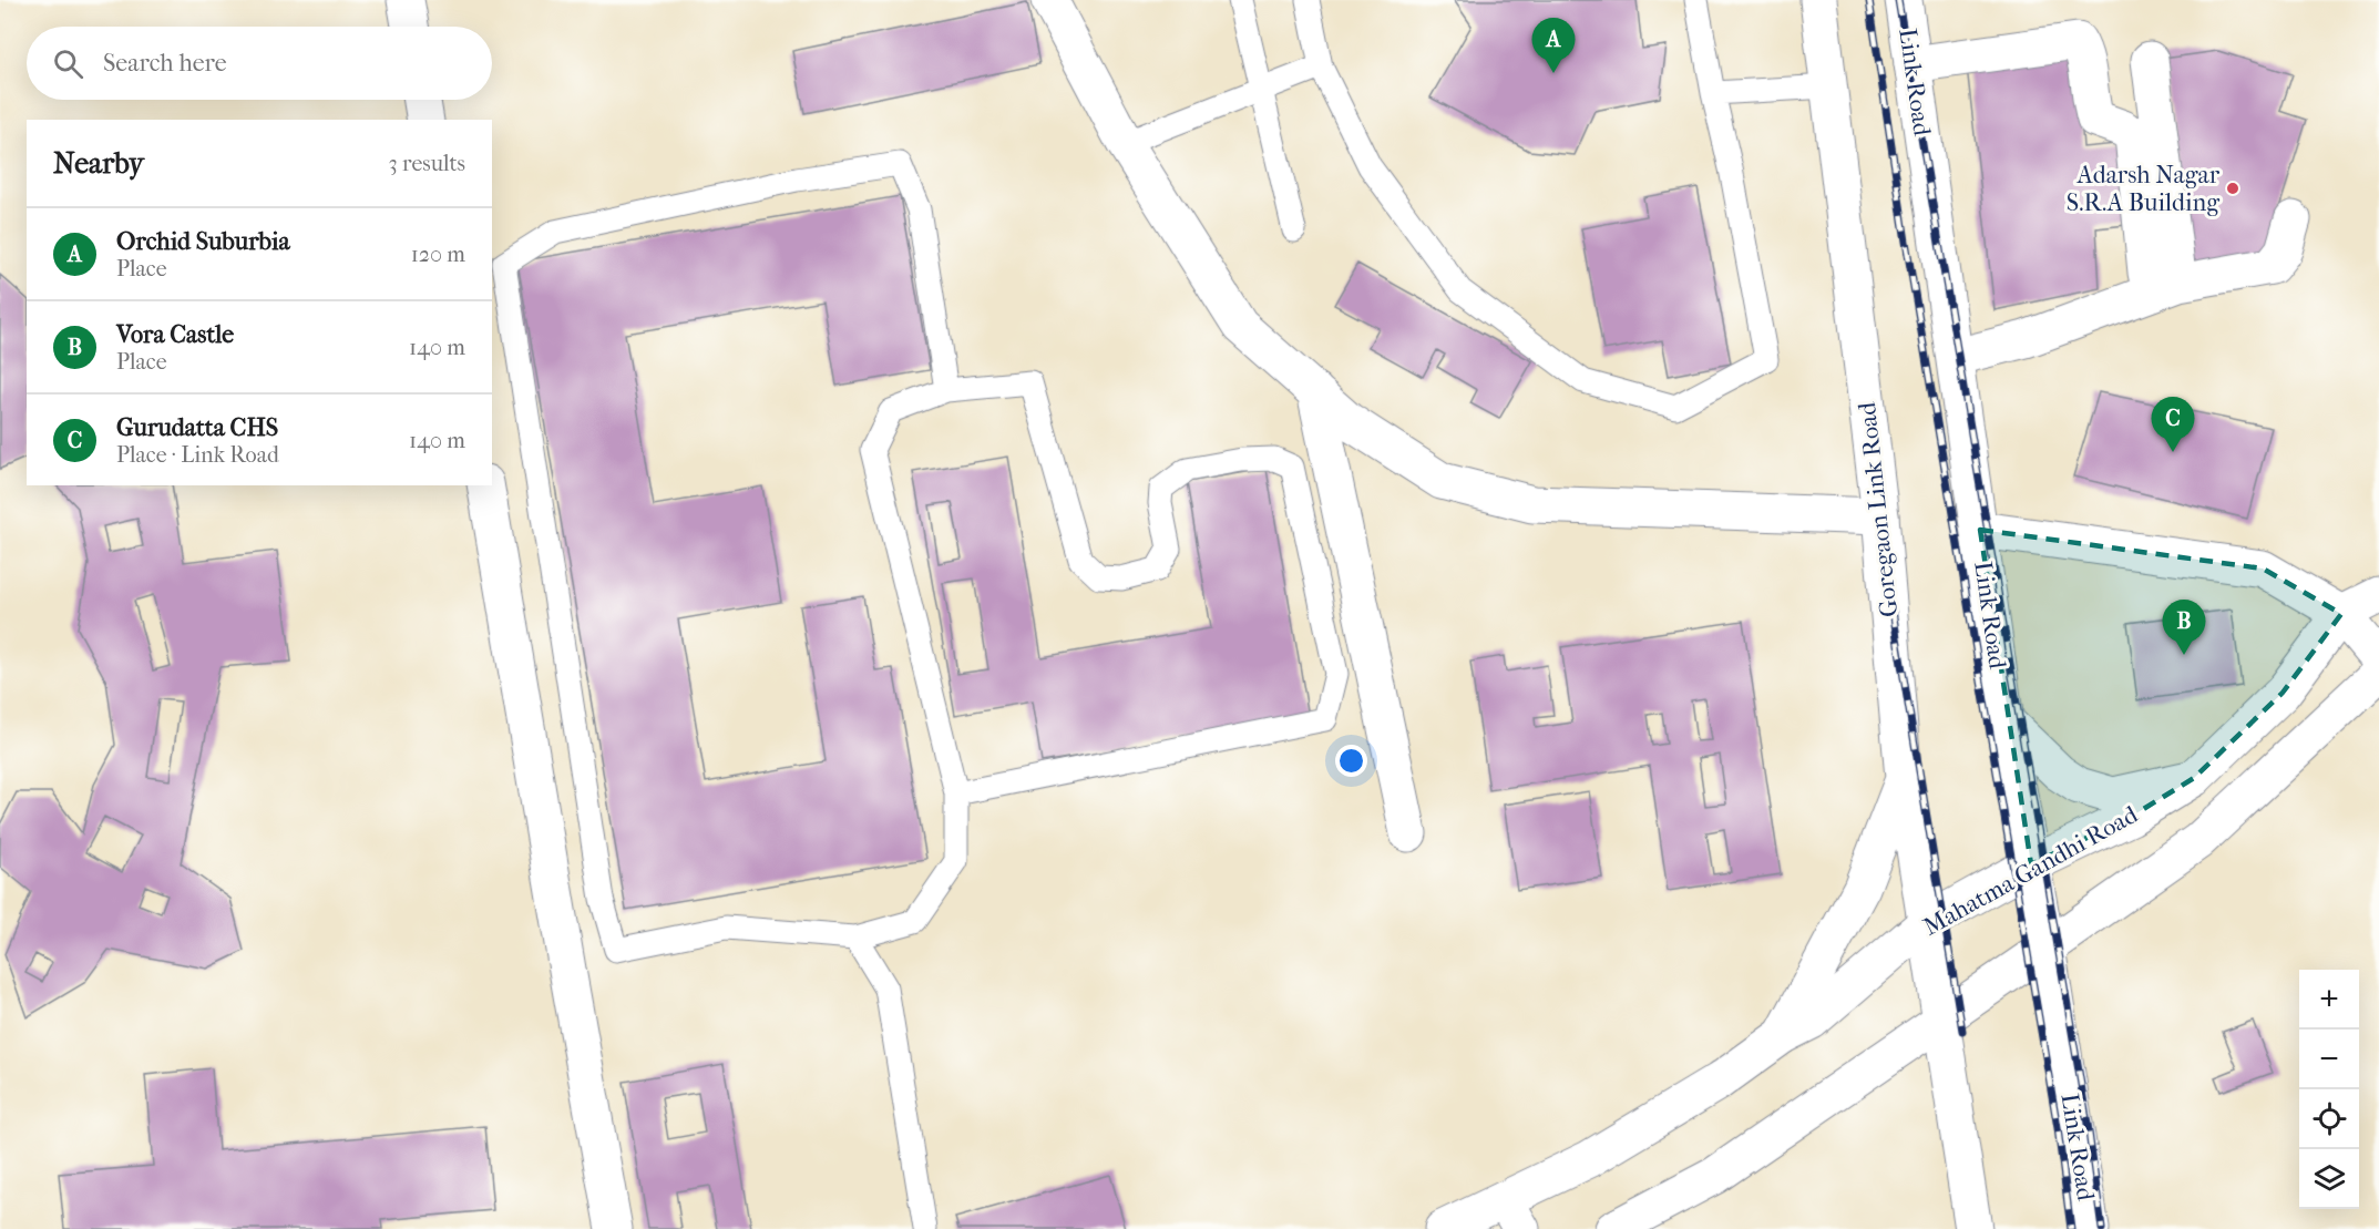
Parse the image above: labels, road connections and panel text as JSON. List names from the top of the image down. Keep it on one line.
{"streets":{"main road":["Link Road","Goregaon Link Road","Mahatma Gandhi Road"]},"crossings":[["Link Road","Mahatma Gandhi Road"],["Goregaon Link Road","Mahatma Gandhi Road"]],"places":["Adarsh Nagar S.R.A Building"],"page":{"pins":["A","C","B"],"search":"Search here","heading":["Nearby","3 results"],"list":[{"mark":"A","name":"Orchid Suburbia","note":"Place","value":"120 m"},{"mark":"B","name":"Vora Castle","note":"Place","value":"140 m"},{"mark":"C","name":"Gurudatta CHS","note":"Place · Link Road","value":"140 m"}],"map_buttons":["+","−"]}}
